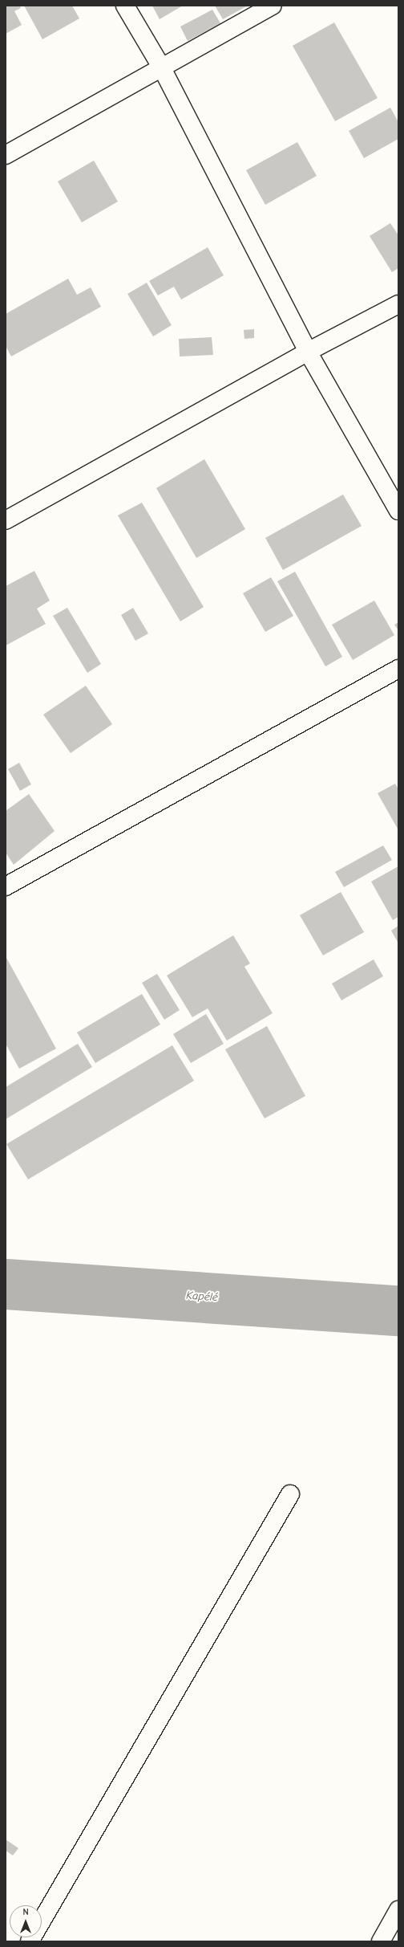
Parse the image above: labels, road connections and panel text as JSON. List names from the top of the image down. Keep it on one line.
{"water":["Kapélé"],"north":"top"}
